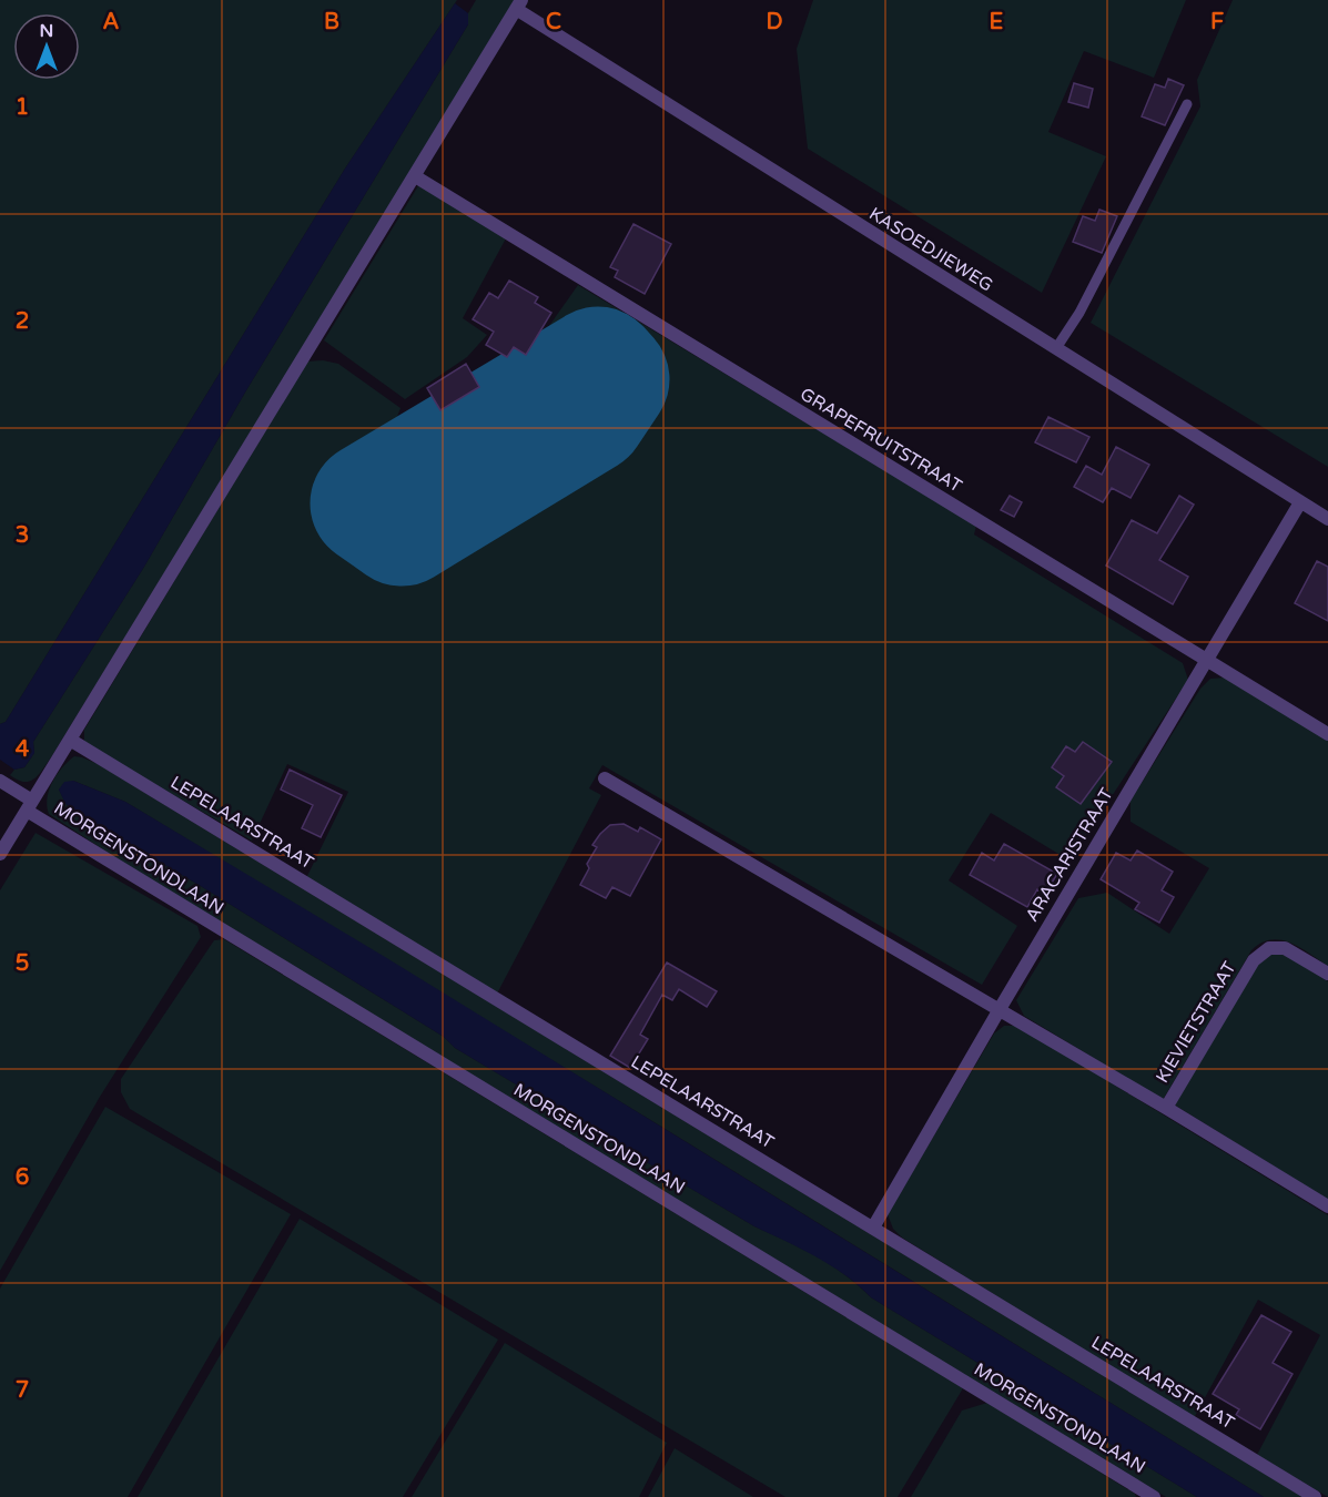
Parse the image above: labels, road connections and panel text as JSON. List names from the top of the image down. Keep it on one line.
{"streets":{"street":["KASOEDJIEWEG","GRAPEFRUITSTRAAT","LEPELAARSTRAAT","ARACARISTRAAT","MORGENSTONDLAAN","KIEVIETSTRAAT"]},"crossings":[["KASOEDJIEWEG","ARACARISTRAAT"],["GRAPEFRUITSTRAAT","ARACARISTRAAT"],["LEPELAARSTRAAT","ARACARISTRAAT"]],"north":"top","grid":{"columns":["A","B","C","D","E","F"],"rows":["1","2","3","4","5","6","7"]}}
